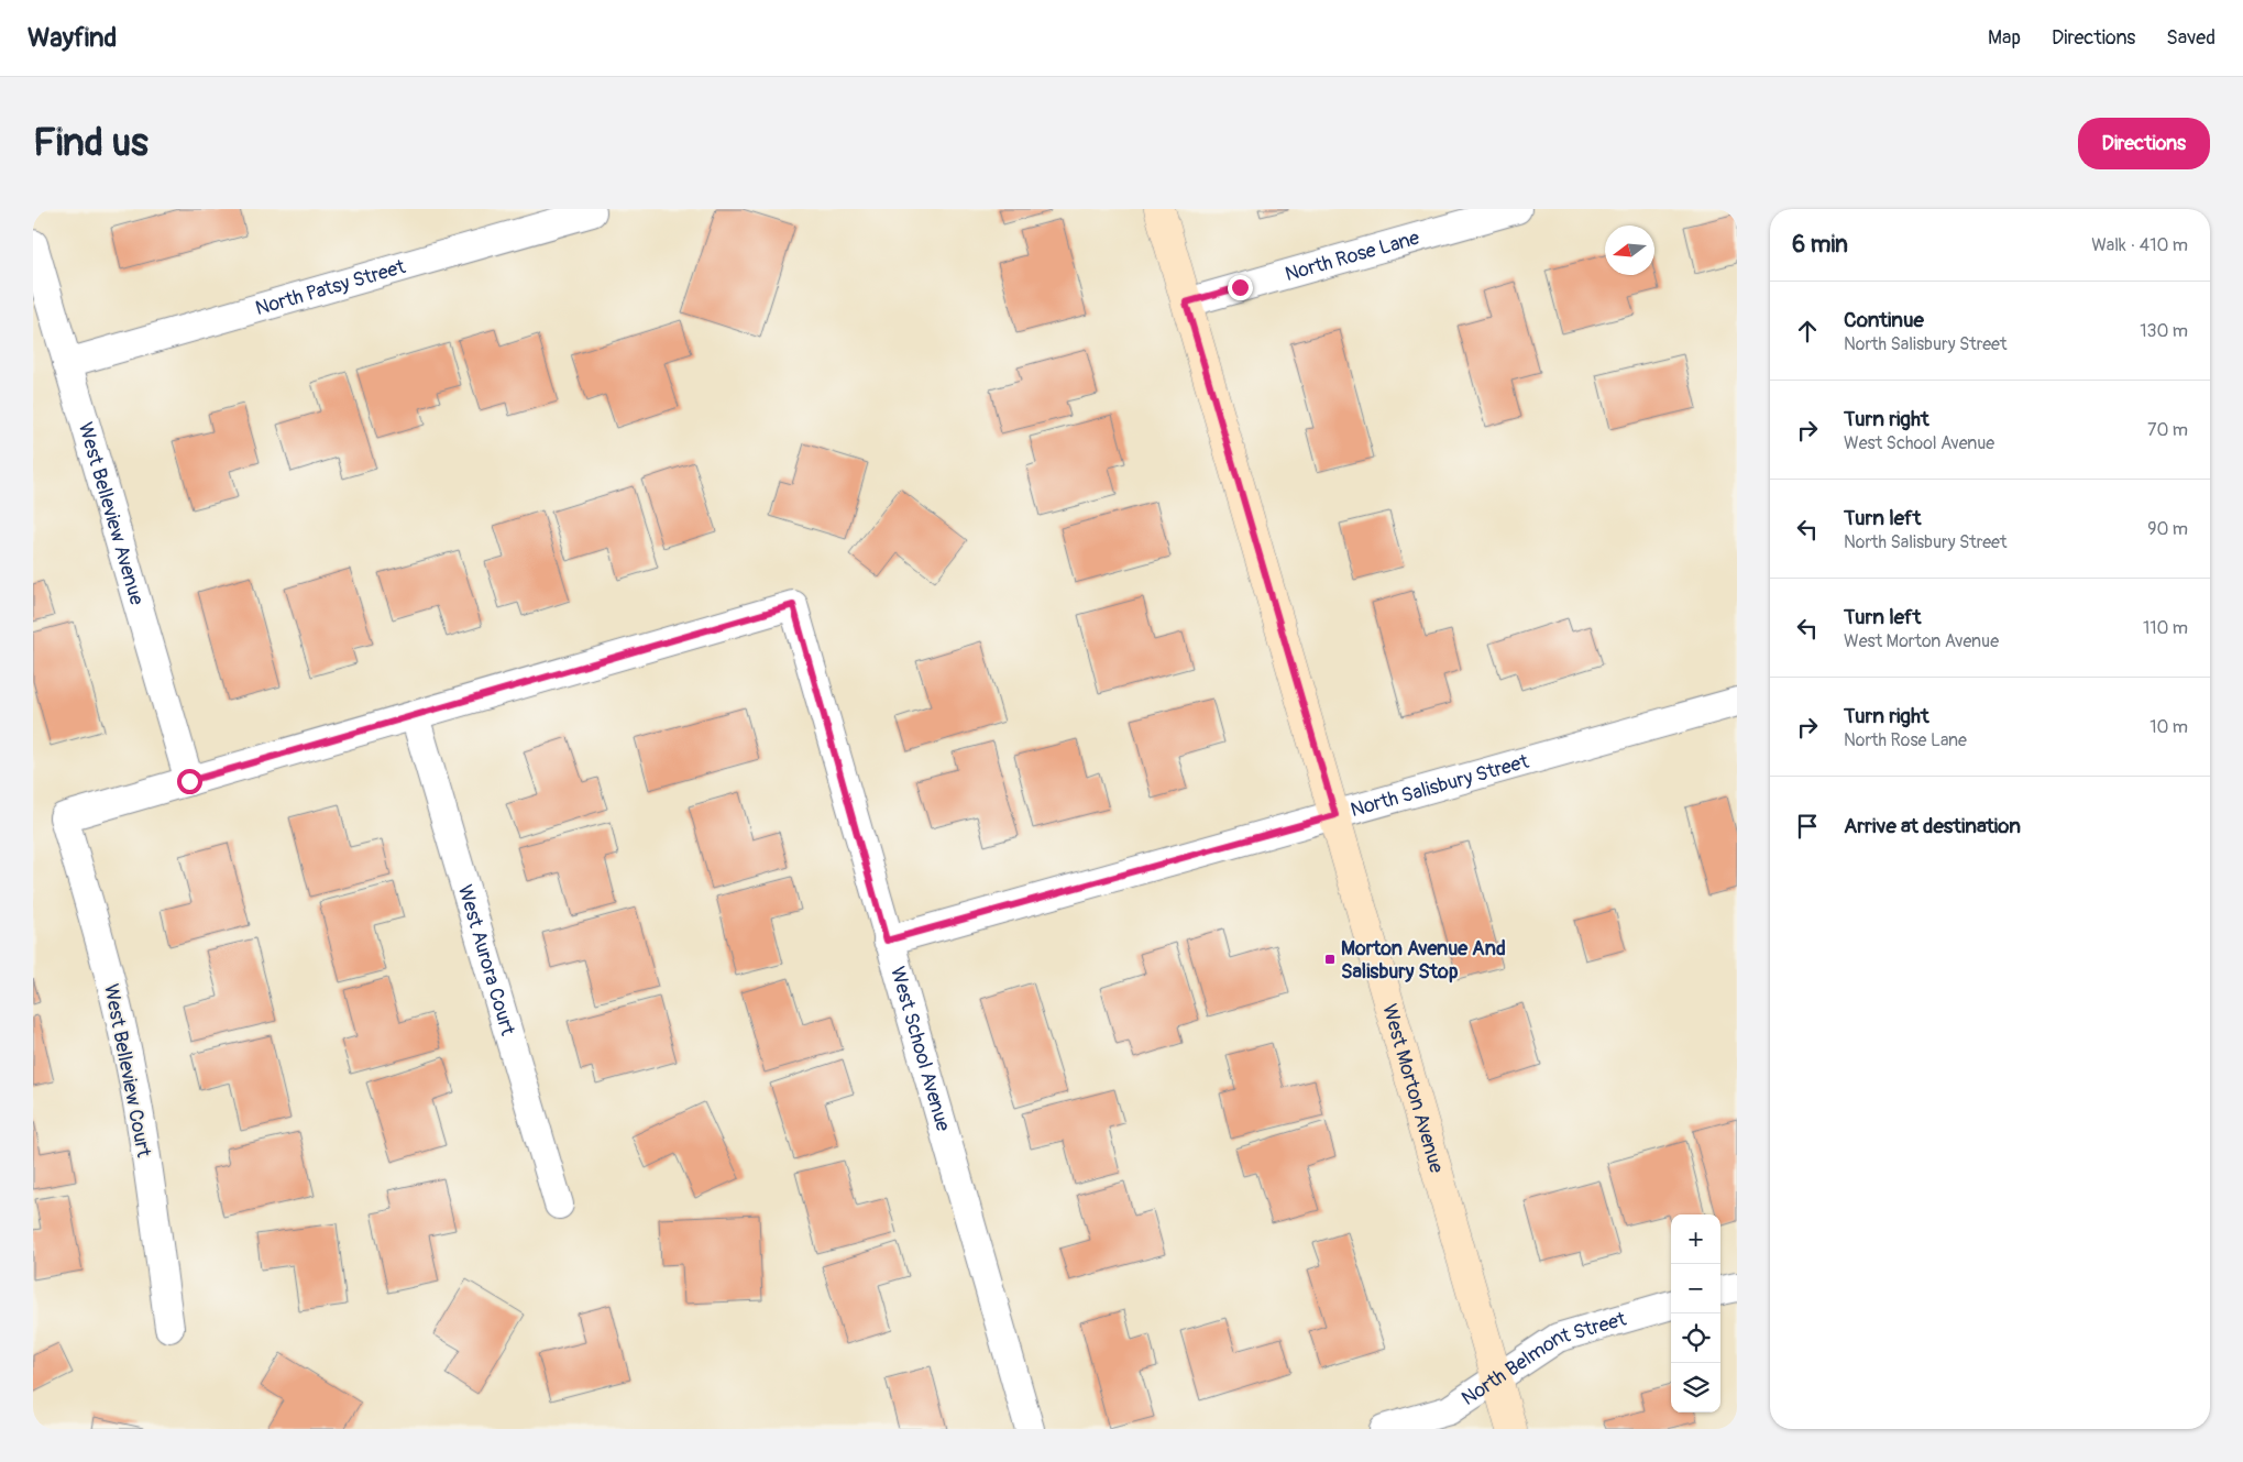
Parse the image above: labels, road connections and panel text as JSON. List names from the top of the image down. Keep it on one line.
{"streets":{"main road":["West Morton Avenue"],"street":["North Rose Lane","North Patsy Street","West Belleview Avenue","North Salisbury Street","West Aurora Court","West School Avenue","West Belleview Court","North Belmont Street"]},"crossings":[["North Rose Lane","West Morton Avenue"],["North Patsy Street","West Belleview Avenue"],["West Belleview Avenue","West Belleview Court"],["North Salisbury Street","West School Avenue"],["North Salisbury Street","West Morton Avenue"],["West Aurora Court","West School Avenue"],["West Morton Avenue","North Belmont Street"]],"places":{"transit":["Morton Avenue And Salisbury Stop"]},"north":"left","page":{"header":"Wayfind","nav":["Map","Directions","Saved"],"buttons":"Directions","title":"Find us","heading":["6 min","Walk · 410 m"],"list":[["Continue","North Salisbury Street","130 m"],["Turn right","West School Avenue","70 m"],["Turn left","North Salisbury Street","90 m"],["Turn left","West Morton Avenue","110 m"],["Turn right","North Rose Lane","10 m"],"Arrive at destination"],"map_buttons":["+","−"]}}
